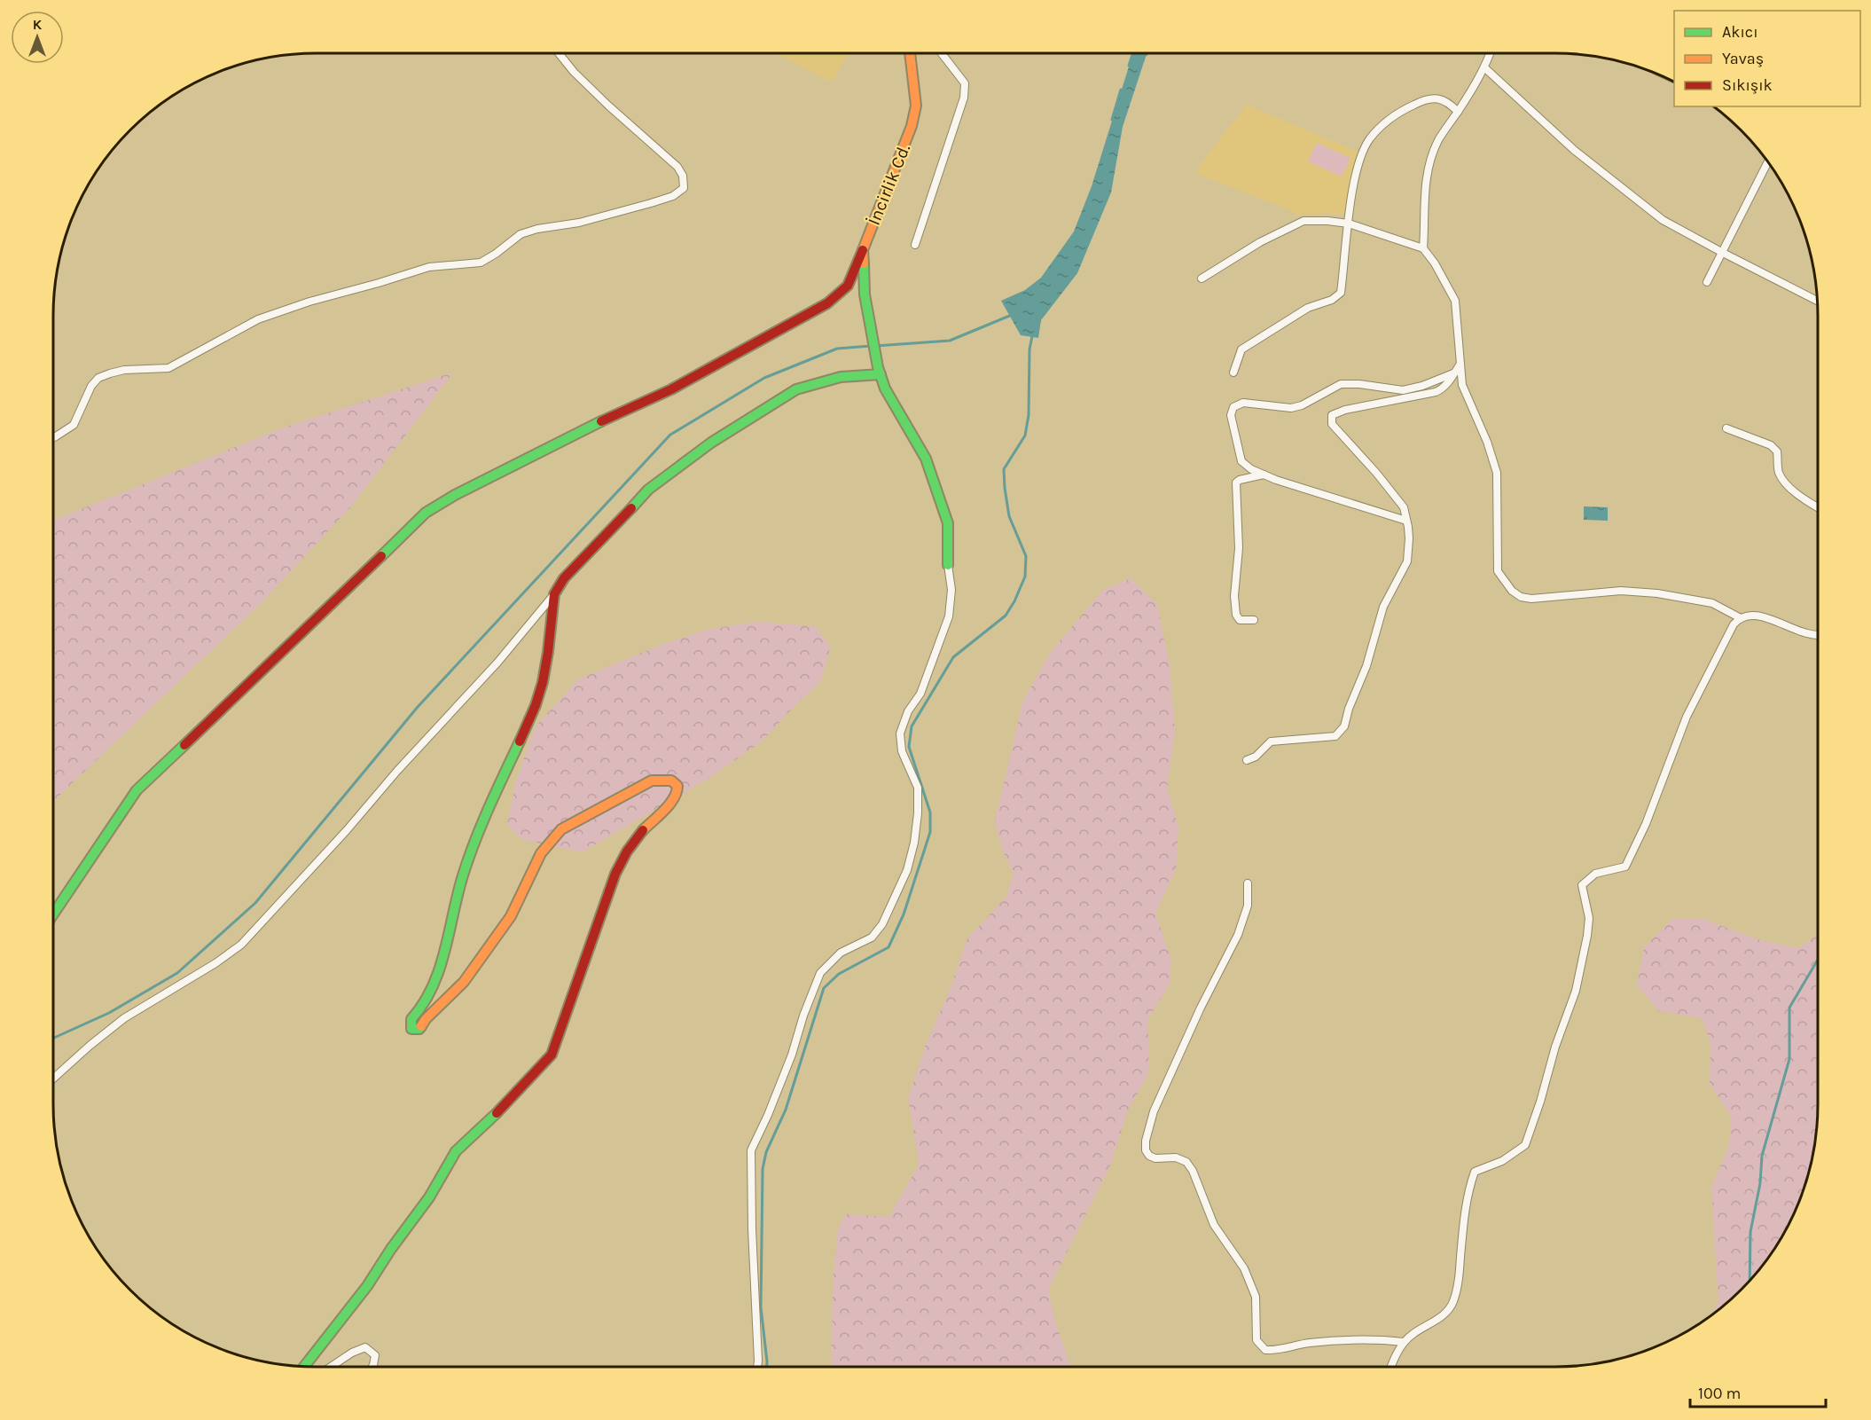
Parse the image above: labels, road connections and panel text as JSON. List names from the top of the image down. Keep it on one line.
{"streets":{"main road":["İncirlik Cd."]},"legend":["Akıcı","Yavaş","Sıkışık"],"scale_bar":"100 m","north":"top"}
